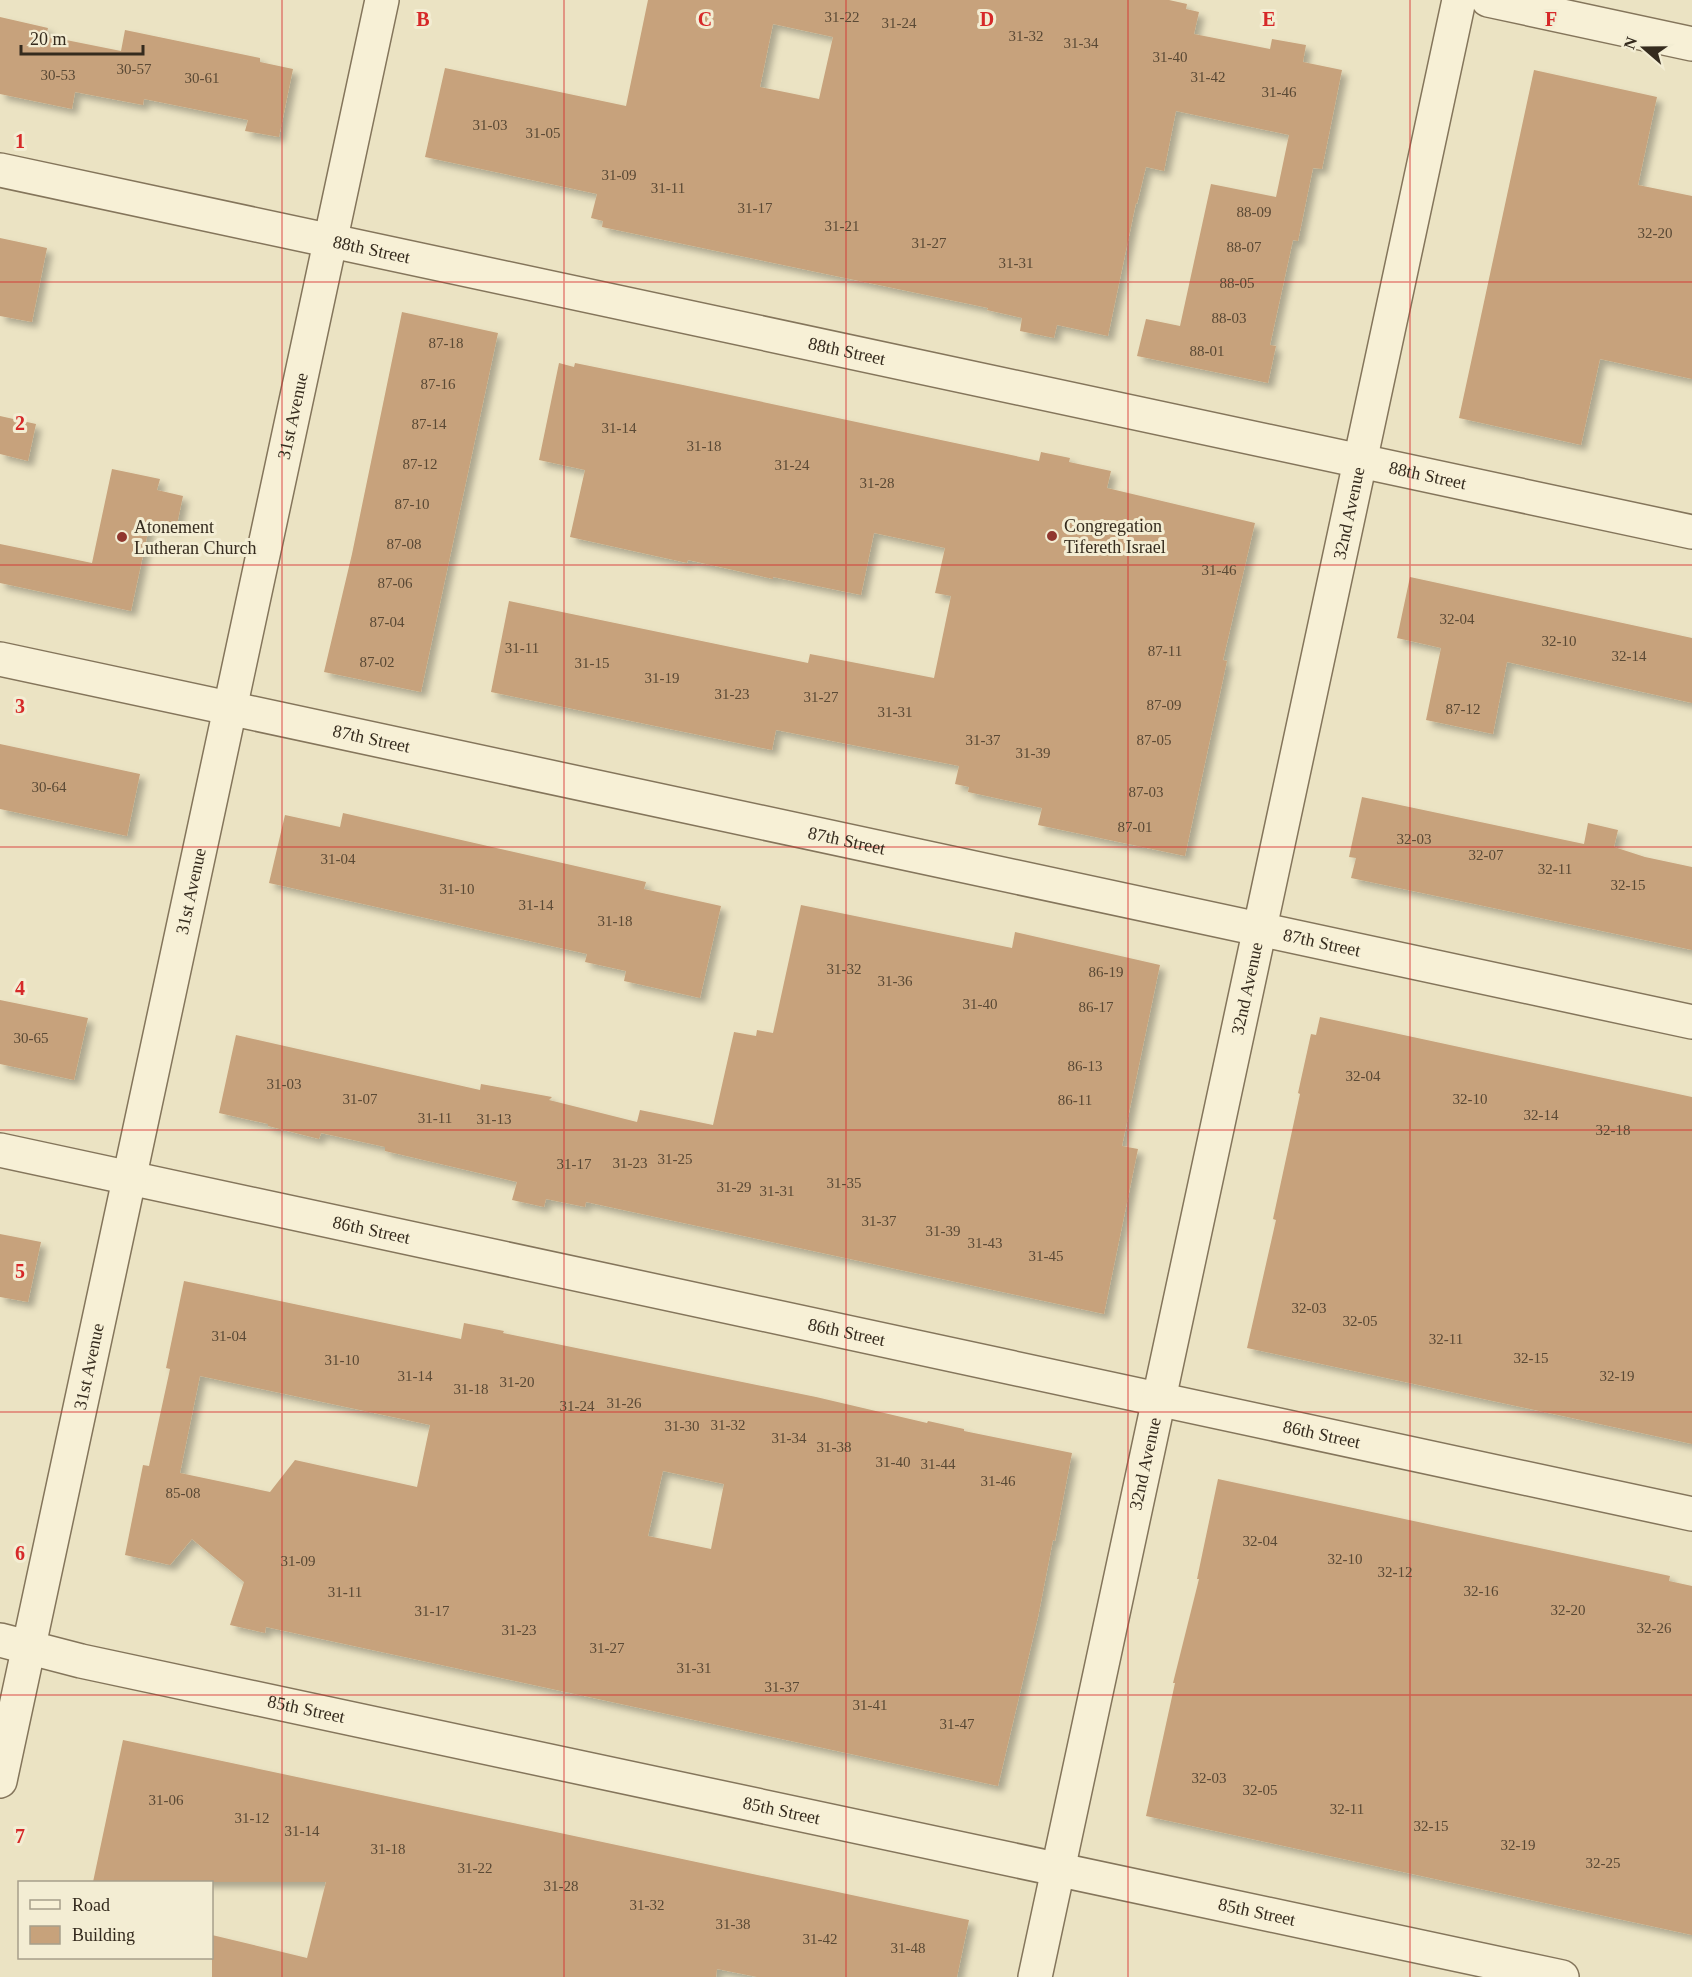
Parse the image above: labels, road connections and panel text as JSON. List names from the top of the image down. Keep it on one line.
{"streets":{"street":["88th Street","31st Avenue","32nd Avenue","87th Street","86th Street","85th Street"]},"crossings":[["88th Street","31st Avenue"],["88th Street","32nd Avenue"],["31st Avenue","87th Street"],["31st Avenue","86th Street"],["31st Avenue","85th Street"],["32nd Avenue","87th Street"],["32nd Avenue","86th Street"],["32nd Avenue","85th Street"]],"places":["Congregation Tifereth Israel","Atonement Lutheran Church"],"house_numbers":["31-22","31-24","31-32","31-34","31-40","30-57","30-53","31-42","30-61","31-46","31-03","31-05","31-09","31-11","31-17","88-09","31-21","32-20","31-27","88-07","31-31","88-05","88-03","87-18","88-01","87-16","87-14","31-14","31-18","87-12","31-24","31-28","87-10","87-08","31-46","87-06","32-04","87-04","32-10","31-11","87-11","32-14","87-02","31-15","31-19","31-23","31-27","87-09","87-12","31-31","31-37","87-05","31-39","30-64","87-03","87-01","32-03","32-07","31-04","32-11","32-15","31-10","31-14","31-18","31-32","86-19","31-36","31-40","86-17","30-65","86-13","32-04","31-03","31-07","32-10","86-11","32-14","31-11","31-13","32-18","31-25","31-23","31-17","31-35","31-29","31-31","31-37","31-39","31-43","31-45","32-03","32-05","31-04","32-11","32-15","31-10","31-14","32-19","31-20","31-18","31-26","31-24","31-32","31-30","31-34","31-38","31-40","31-44","31-46","85-08","32-04","32-10","31-09","32-12","32-16","31-11","32-20","31-17","32-26","31-23","31-27","31-31","31-37","31-41","31-47","32-03","32-05","31-06","32-11","31-12","32-15","31-14","32-19","31-18","32-25","31-22","31-28","31-32","31-38","31-42","31-48"],"legend":["Road","Building"],"scale_bar":"20 m","north":"left","grid":{"columns":["B","C","D","E","F"],"rows":["1","2","3","4","5","6","7"]}}
